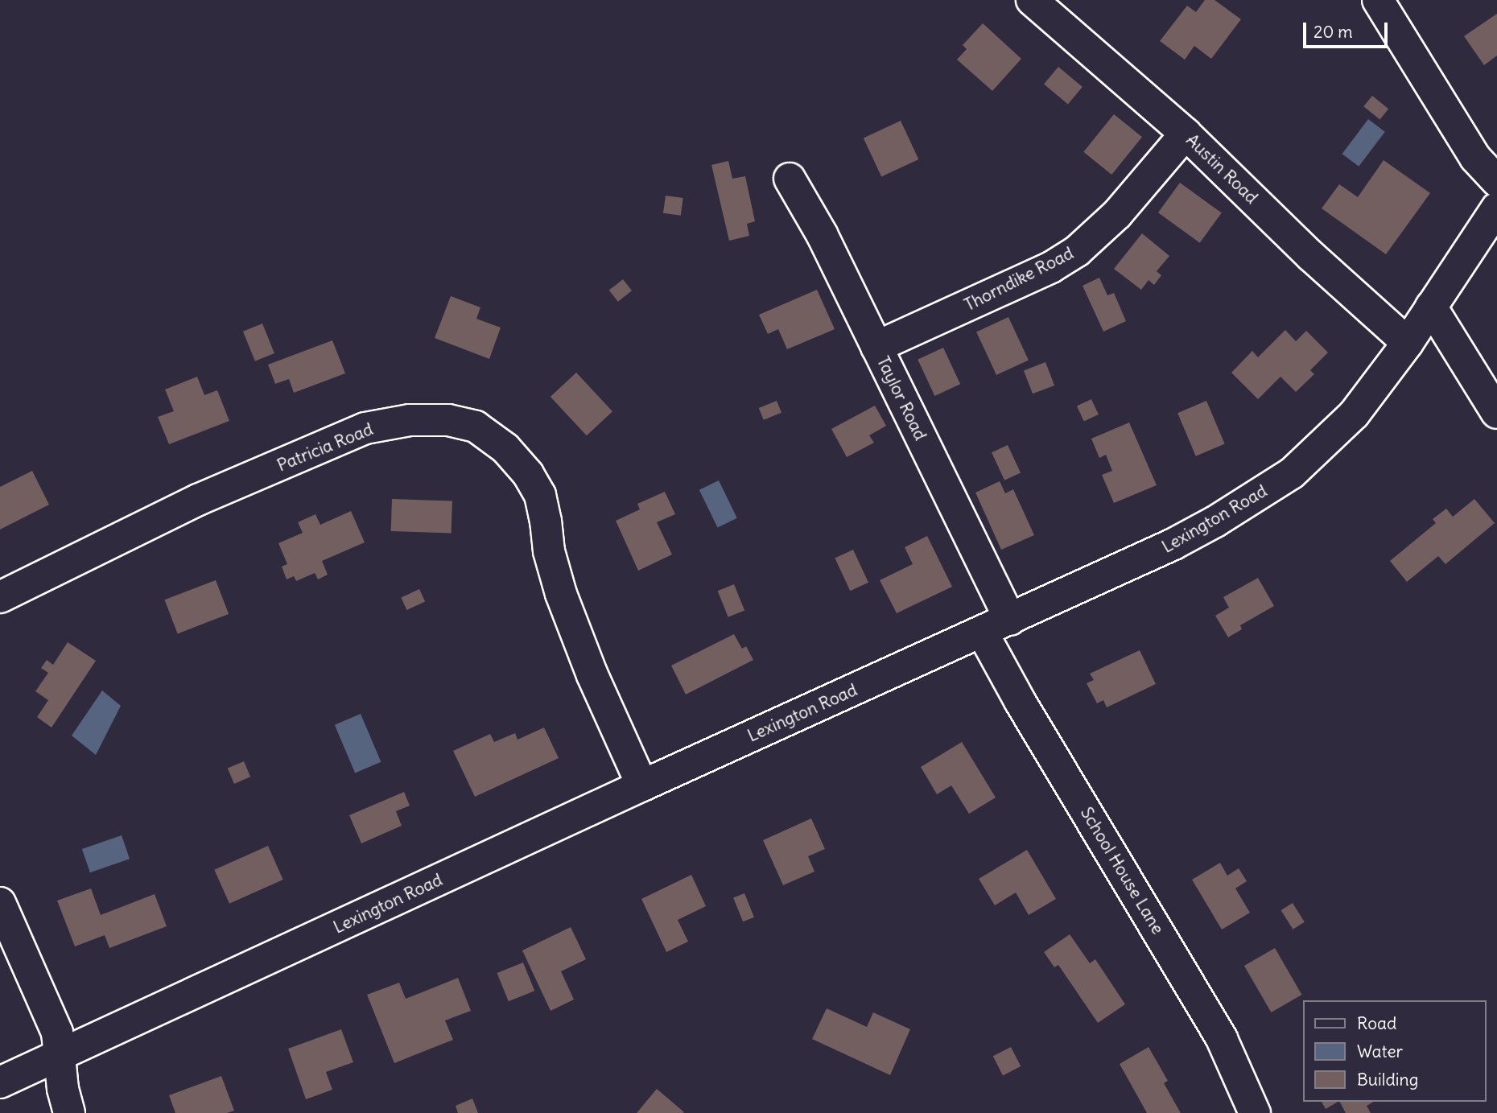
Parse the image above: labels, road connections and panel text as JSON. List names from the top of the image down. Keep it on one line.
{"streets":{"street":["Austin Road","Thorndike Road","Taylor Road","Patricia Road","Lexington Road","School House Lane"]},"crossings":[["Austin Road","Thorndike Road"],["Austin Road","Lexington Road"],["Thorndike Road","Taylor Road"],["Taylor Road","Lexington Road"],["Patricia Road","Lexington Road"],["Lexington Road","School House Lane"]],"legend":["Road","Water","Building"],"scale_bar":"20 m"}
